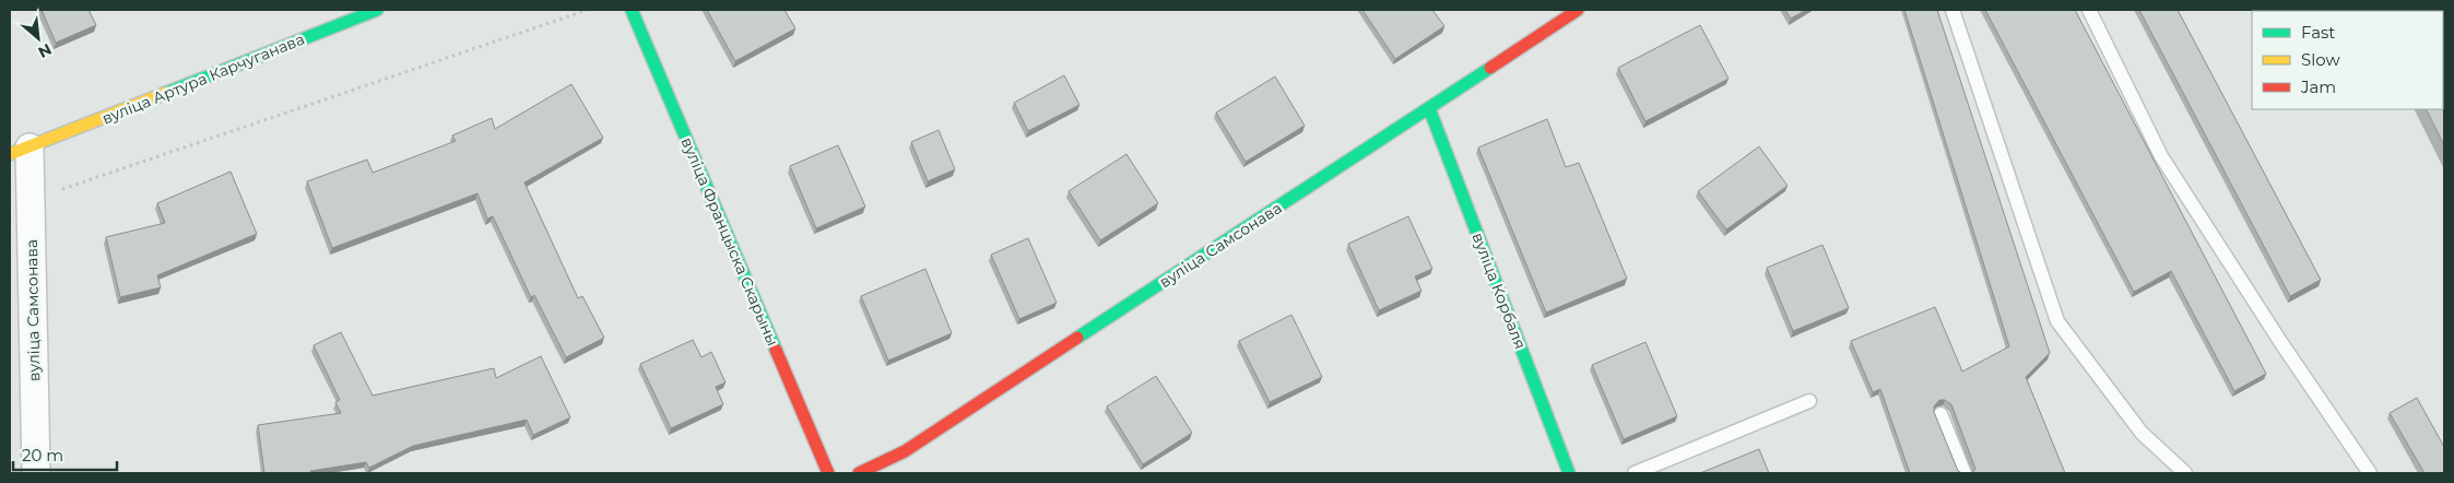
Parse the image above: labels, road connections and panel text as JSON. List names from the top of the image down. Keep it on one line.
{"streets":{"street":["вуліца Артура Карчуганава","вуліца Францыска Скарыны","вуліца Самсонава","вуліца Корбаля"]},"crossings":[["вуліца Артура Карчуганава","вуліца Самсонава"],["вуліца Самсонава","вуліца Корбаля"]],"legend":["Fast","Slow","Jam"],"scale_bar":"20 m","north":"bottom right"}
